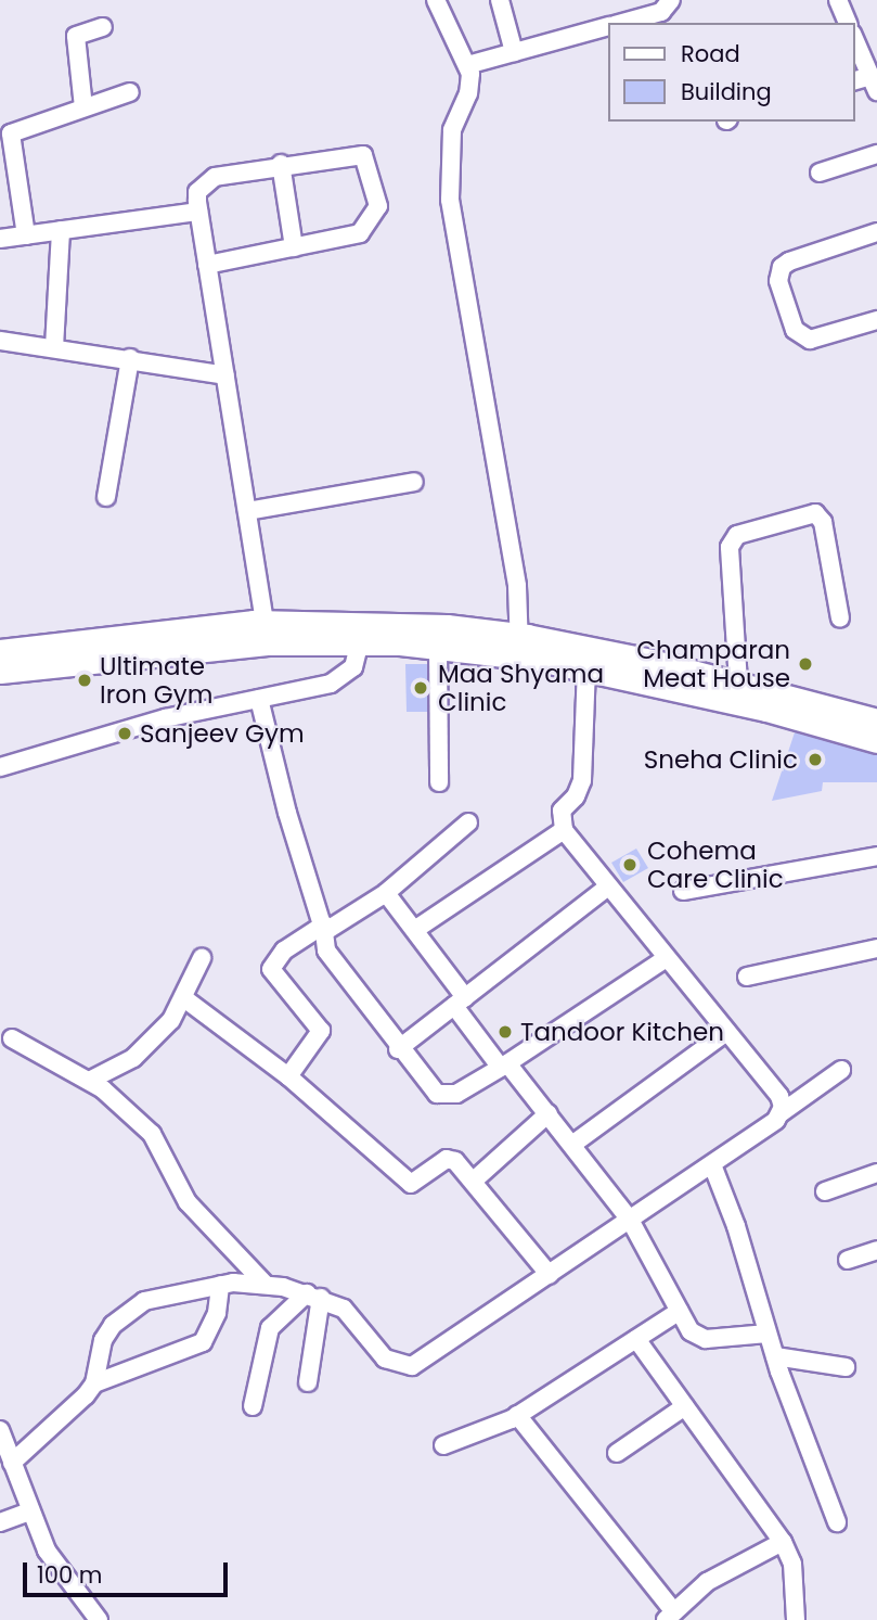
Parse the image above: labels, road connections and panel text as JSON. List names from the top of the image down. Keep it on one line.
{"places":["Champaran Meat House","Ultimate Iron Gym","Maa Shyama Clinic","Sanjeev Gym","Sneha Clinic","Cohema Care Clinic","Tandoor Kitchen"],"legend":["Road","Building"],"scale_bar":"100 m"}
